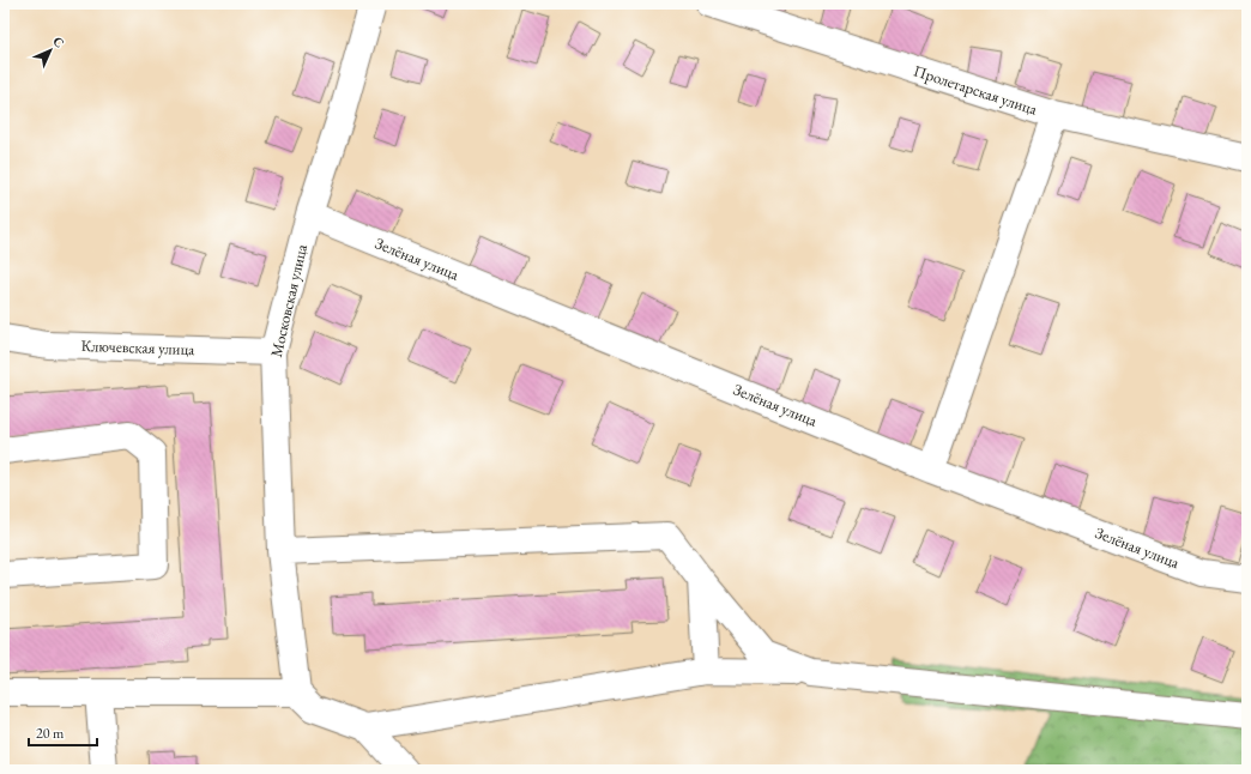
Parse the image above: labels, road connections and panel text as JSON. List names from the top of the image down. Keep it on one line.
{"streets":{"street":["Пролетарская улица","Зелёная улица","Московская улица","Ключевская улица"]},"crossings":[["Зелёная улица","Московская улица"],["Московская улица","Ключевская улица"]],"scale_bar":"20 m","north":"top right"}
